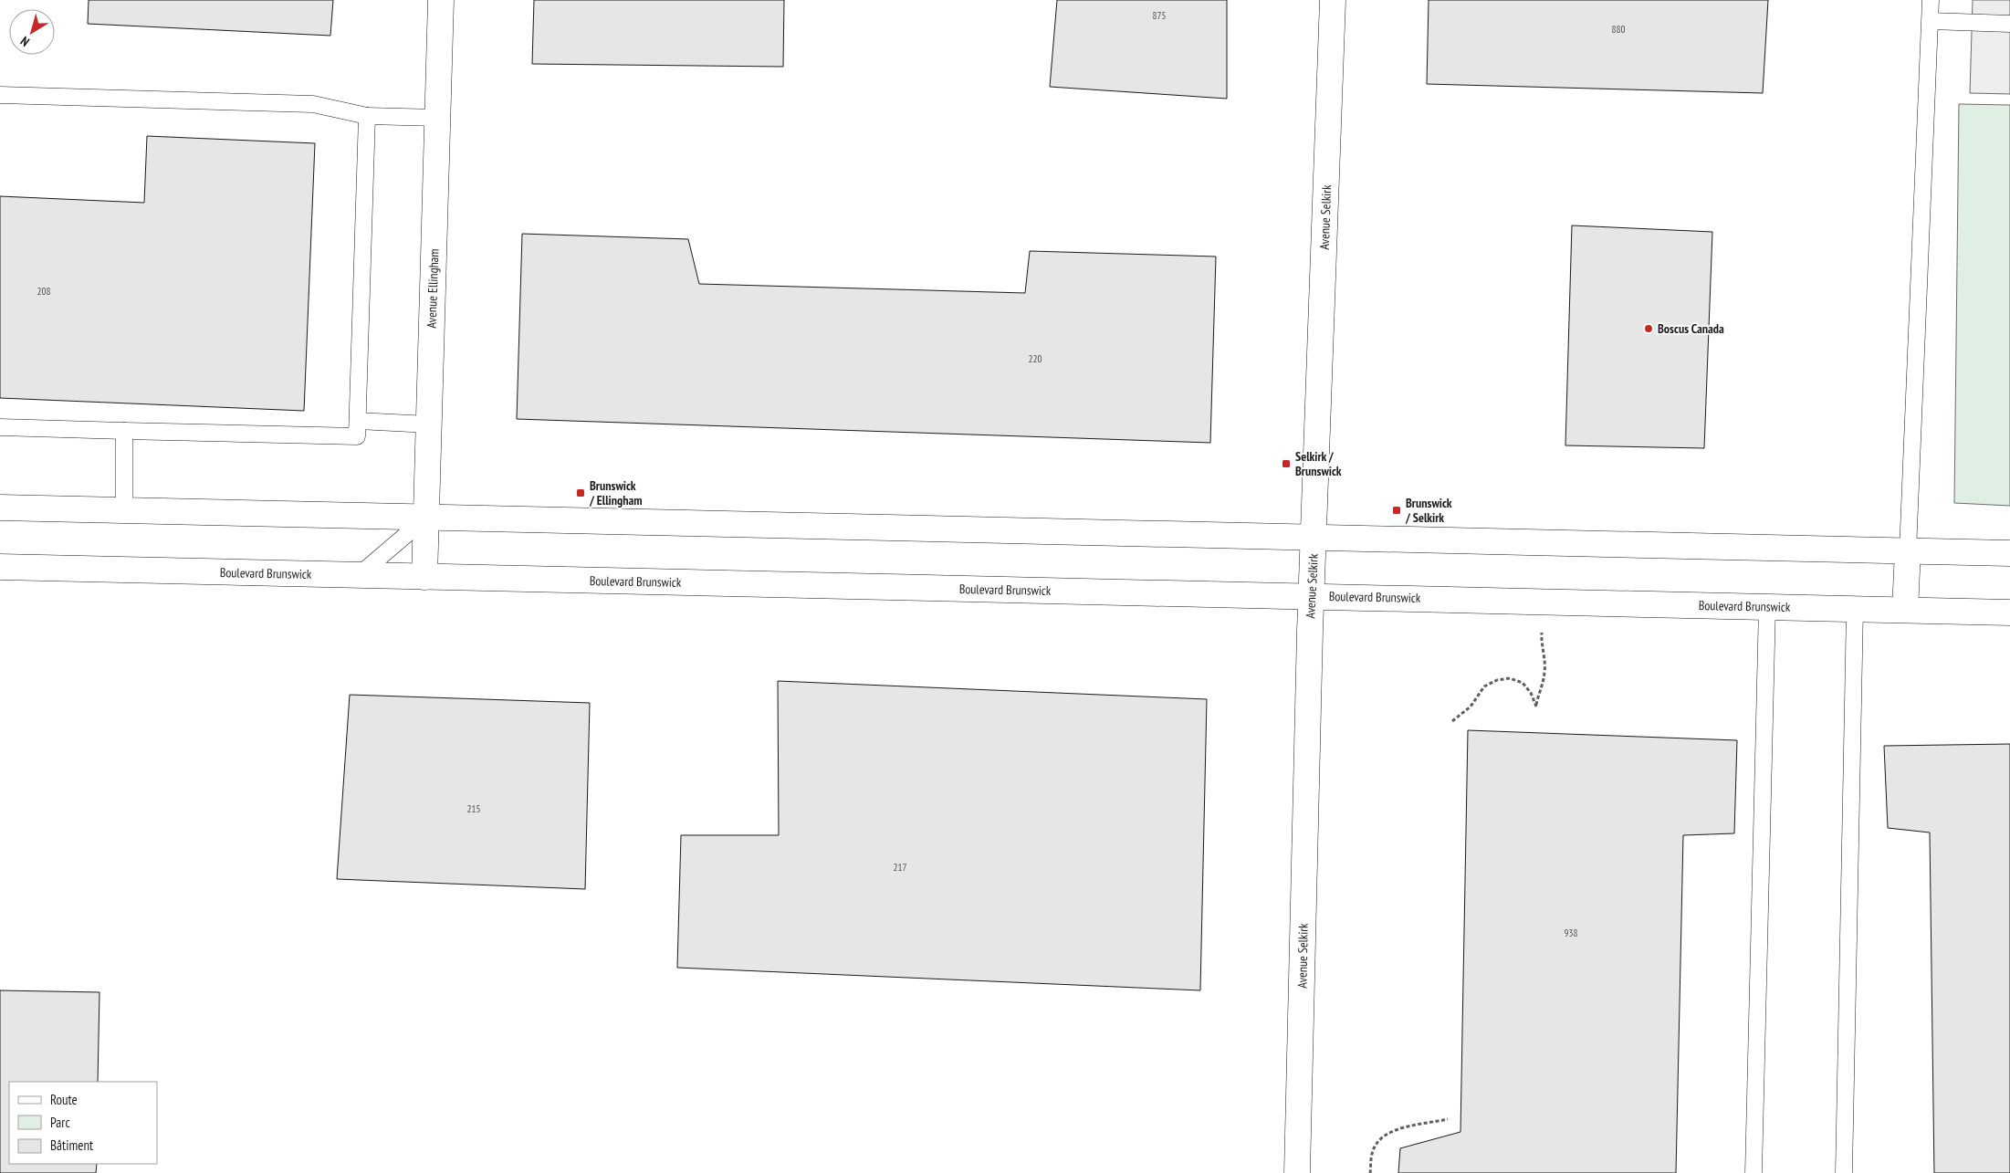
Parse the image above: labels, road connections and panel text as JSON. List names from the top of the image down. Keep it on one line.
{"streets":{"street":["Avenue Selkirk","Avenue Ellingham","Boulevard Brunswick"]},"crossings":[["Avenue Selkirk","Boulevard Brunswick"],["Avenue Ellingham","Boulevard Brunswick"]],"places":{"other":["Boscus Canada"],"transit":["Selkirk / Brunswick","Brunswick / Ellingham","Brunswick / Selkirk"]},"house_numbers":["875","880","208","220","215","217","938"],"legend":["Route","Parc","Bâtiment"],"north":"bottom left"}
